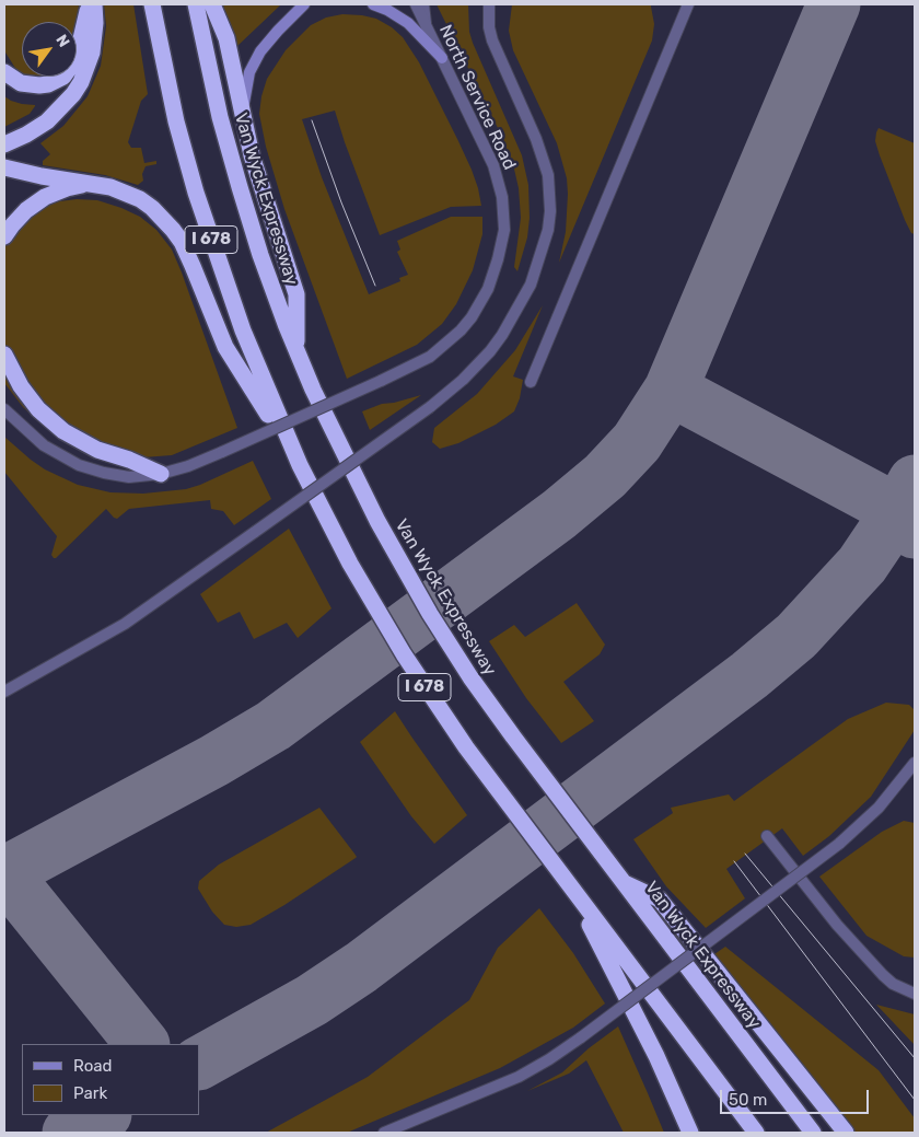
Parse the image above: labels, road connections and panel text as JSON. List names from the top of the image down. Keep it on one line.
{"streets":{"highway":["Van Wyck Expressway","I 678"],"street":["North Service Road"]},"legend":["Road","Park"],"scale_bar":"50 m","north":"top right"}
